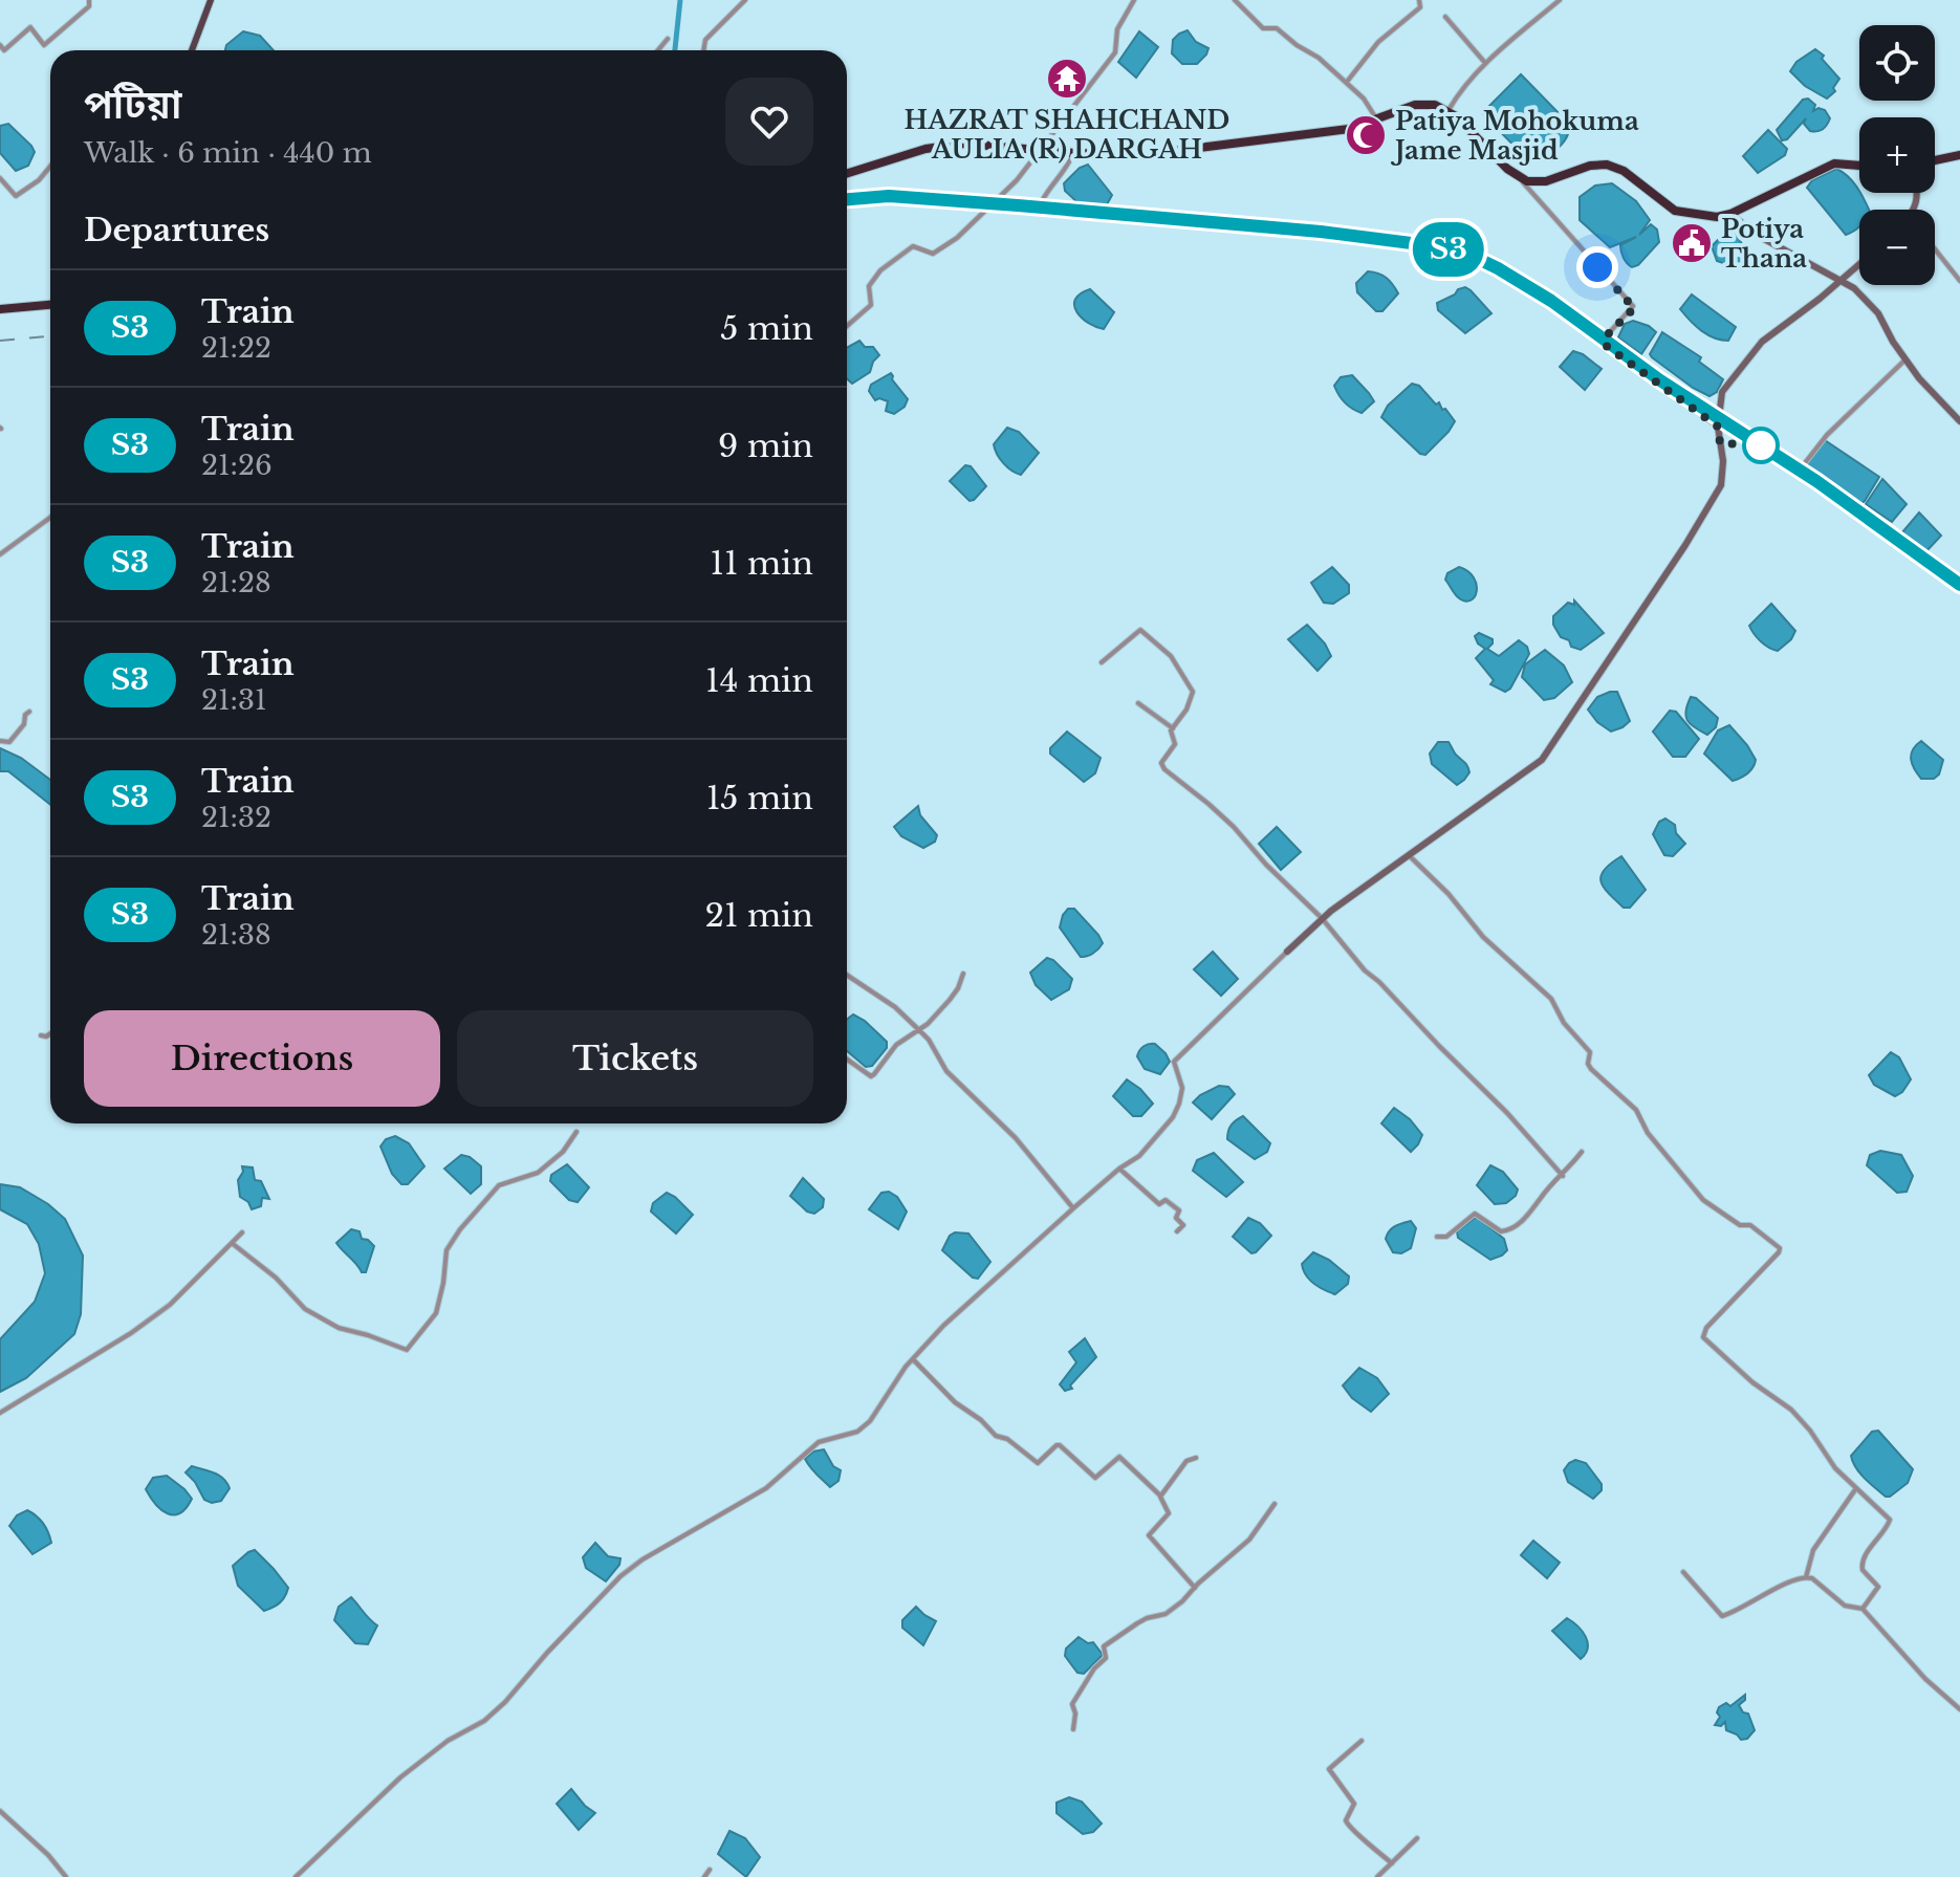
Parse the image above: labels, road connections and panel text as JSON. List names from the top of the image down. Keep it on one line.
{"places":{"temple":["HAZRAT SHAHCHAND AULIA (R) DARGAH"],"mosque":["Patiya Mohokuma Jame Masjid"],"public building":["Potiya Thana"]},"page":{"on_map":"S3","map_buttons":["+","−"],"heading":[["পটিয়া","Walk · 6 min · 440 m"],"Departures"],"list":[{"mark":"S3","name":"Train","note":"21:22","value":"5 min"},{"mark":"S3","name":"Train","note":"21:26","value":"9 min"},{"mark":"S3","name":"Train","note":"21:28","value":"11 min"},{"mark":"S3","name":"Train","note":"21:31","value":"14 min"},{"mark":"S3","name":"Train","note":"21:32","value":"15 min"},{"mark":"S3","name":"Train","note":"21:38","value":"21 min"}],"buttons":["Directions","Tickets"]}}
